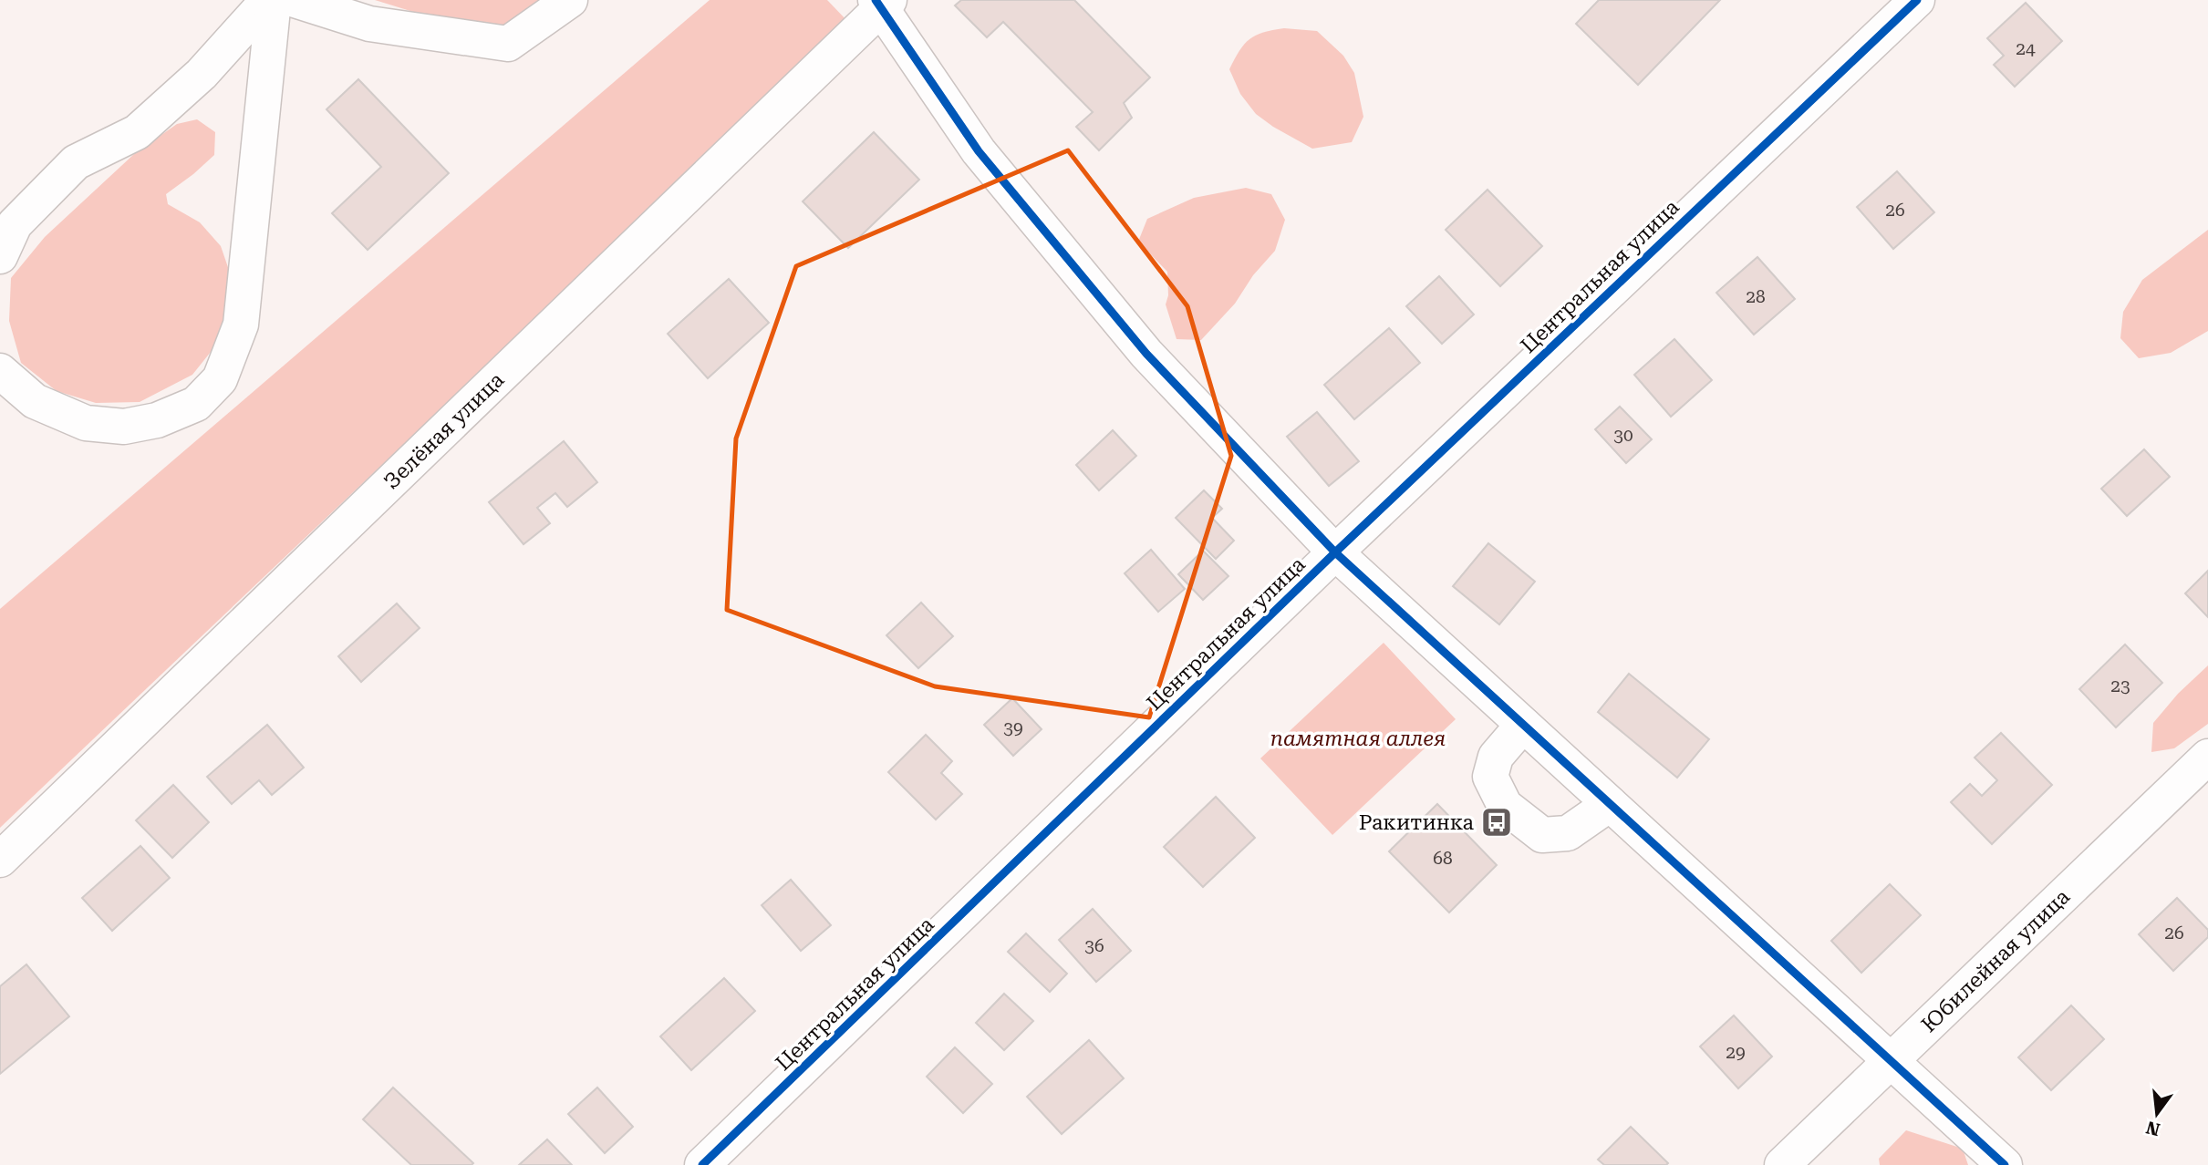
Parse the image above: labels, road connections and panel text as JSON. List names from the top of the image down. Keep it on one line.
{"streets":{"street":["Центральная улица","Зелёная улица","Юбилейная улица"]},"parks":["памятная аллея"],"places":{"bus stop":["Ракитинка"]},"house_numbers":["24","26","28","30","23","39","68","26","36","29"],"north":"bottom"}
